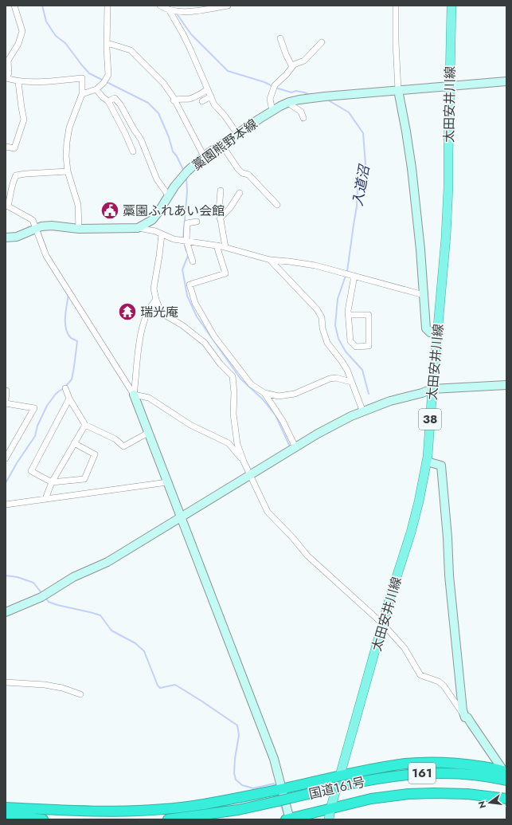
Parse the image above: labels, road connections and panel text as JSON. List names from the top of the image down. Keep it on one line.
{"streets":{"highway":["161","国道161号"],"main road":["太田安井川線","38"],"street":["藁園熊野本線"]},"crossings":[["太田安井川線","藁園熊野本線"]],"water":["入道沼"],"places":{"public building":["藁園ふれあい会館"],"temple":["瑞光庵"]},"north":"left"}
